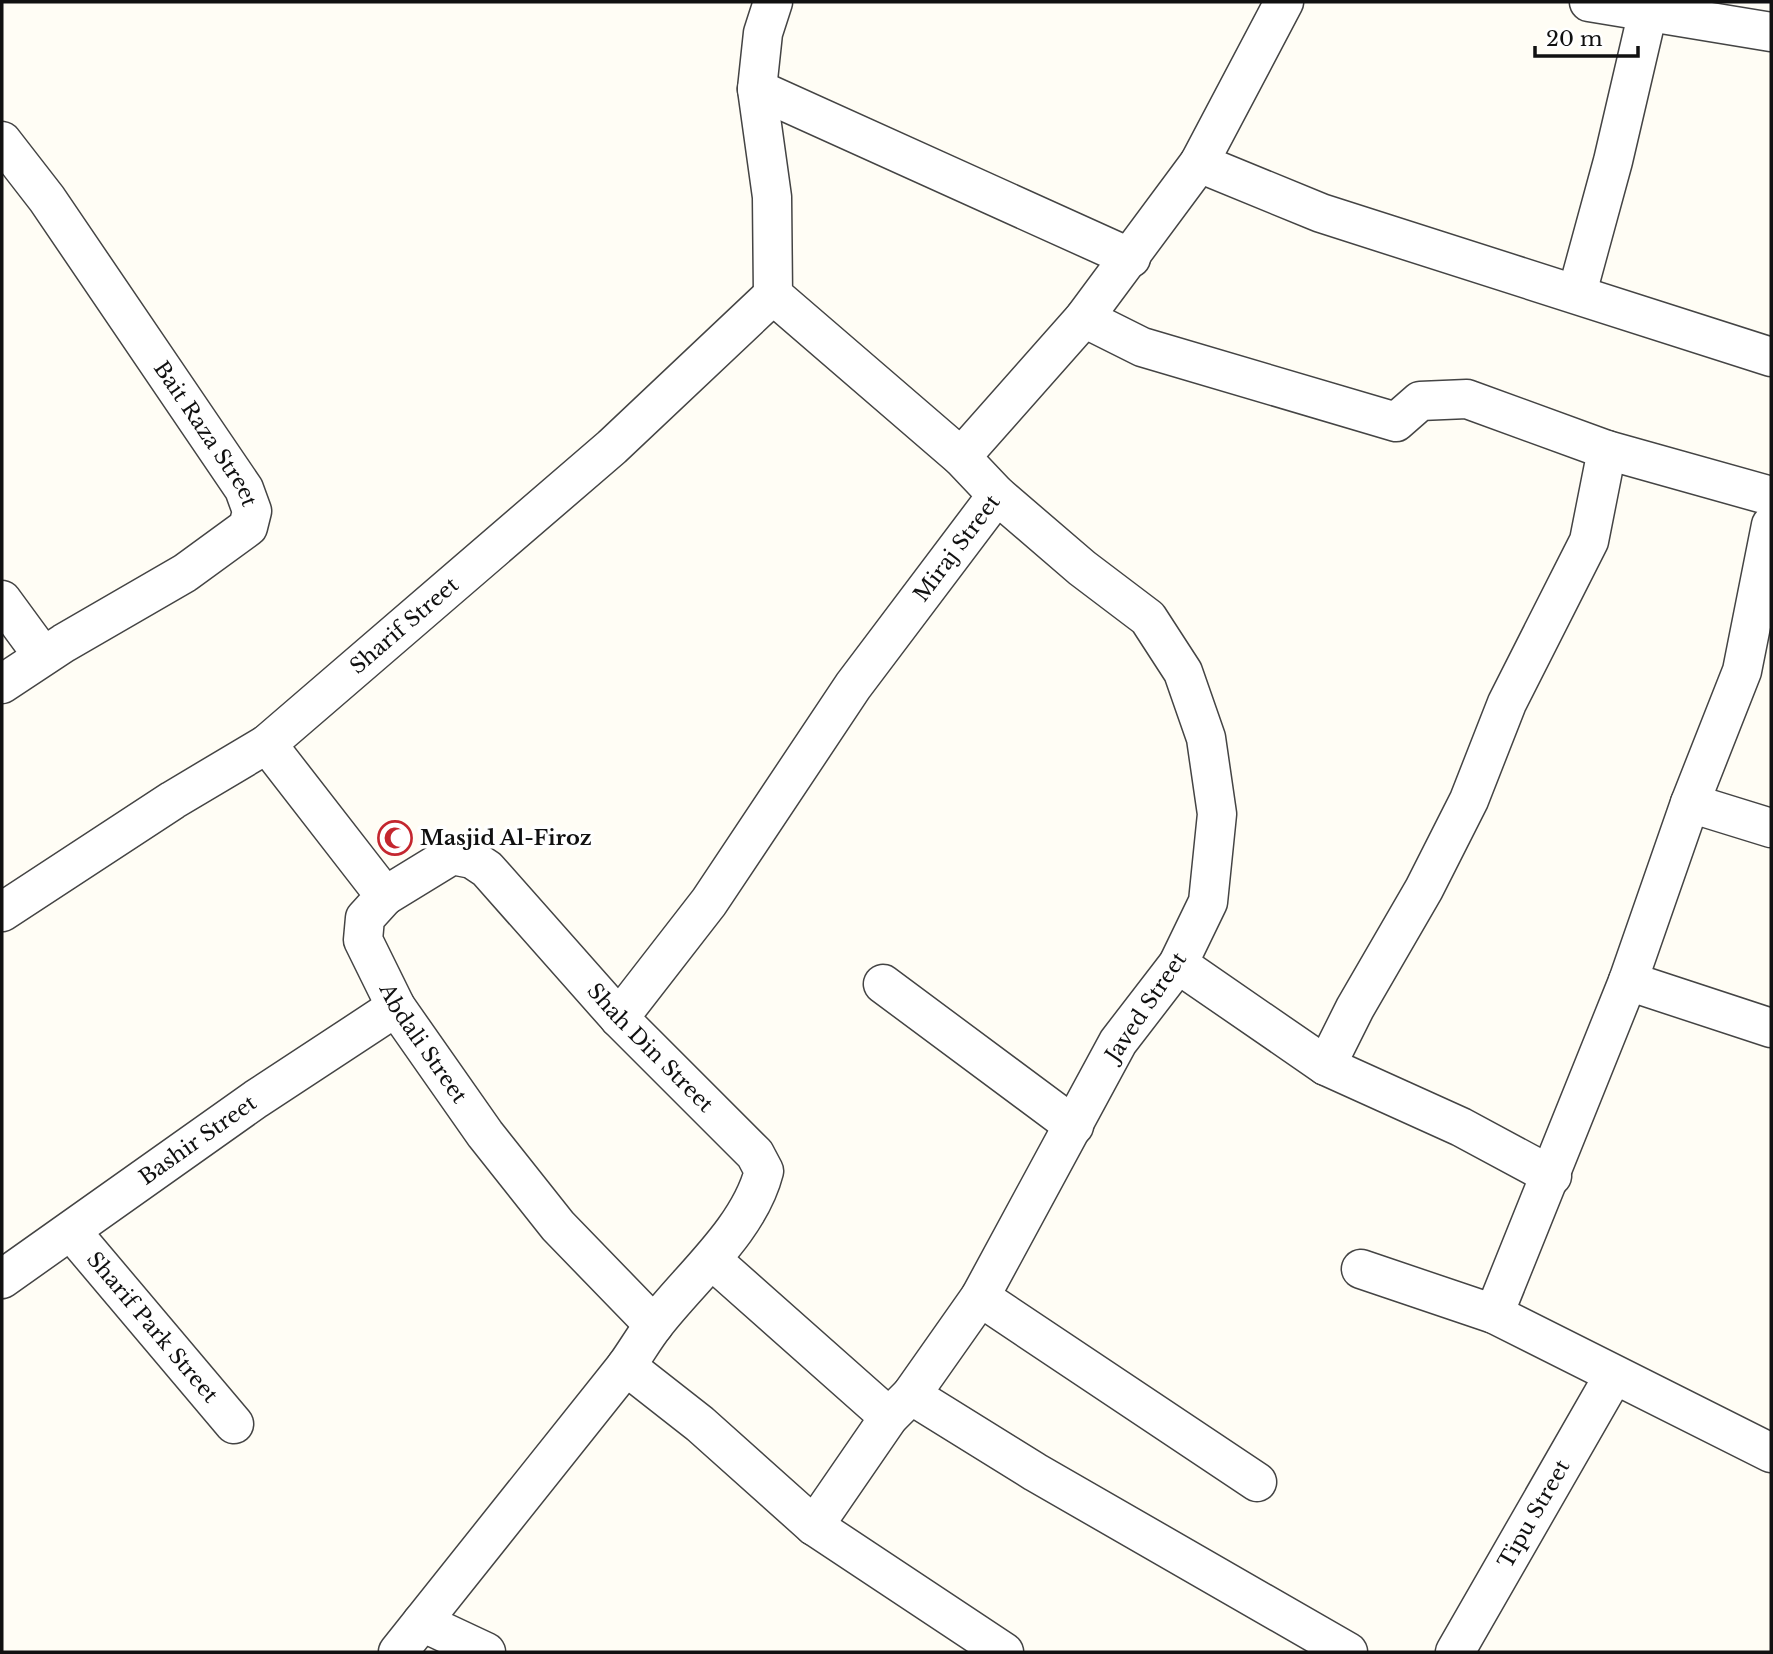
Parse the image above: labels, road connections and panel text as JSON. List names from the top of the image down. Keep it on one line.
{"streets":{"street":["Bait Raza Street","Miraj Street","Sharif Street","Javed Street","Abdali Street","Shah Din Street","Bashir Street","Sharif Park Street","Tipu Street"]},"crossings":[["Miraj Street","Sharif Street"],["Miraj Street","Javed Street"],["Miraj Street","Shah Din Street"],["Abdali Street","Shah Din Street"],["Abdali Street","Bashir Street"],["Bashir Street","Sharif Park Street"]],"places":{"mosque":["Masjid Al-Firoz"]},"scale_bar":"20 m"}
